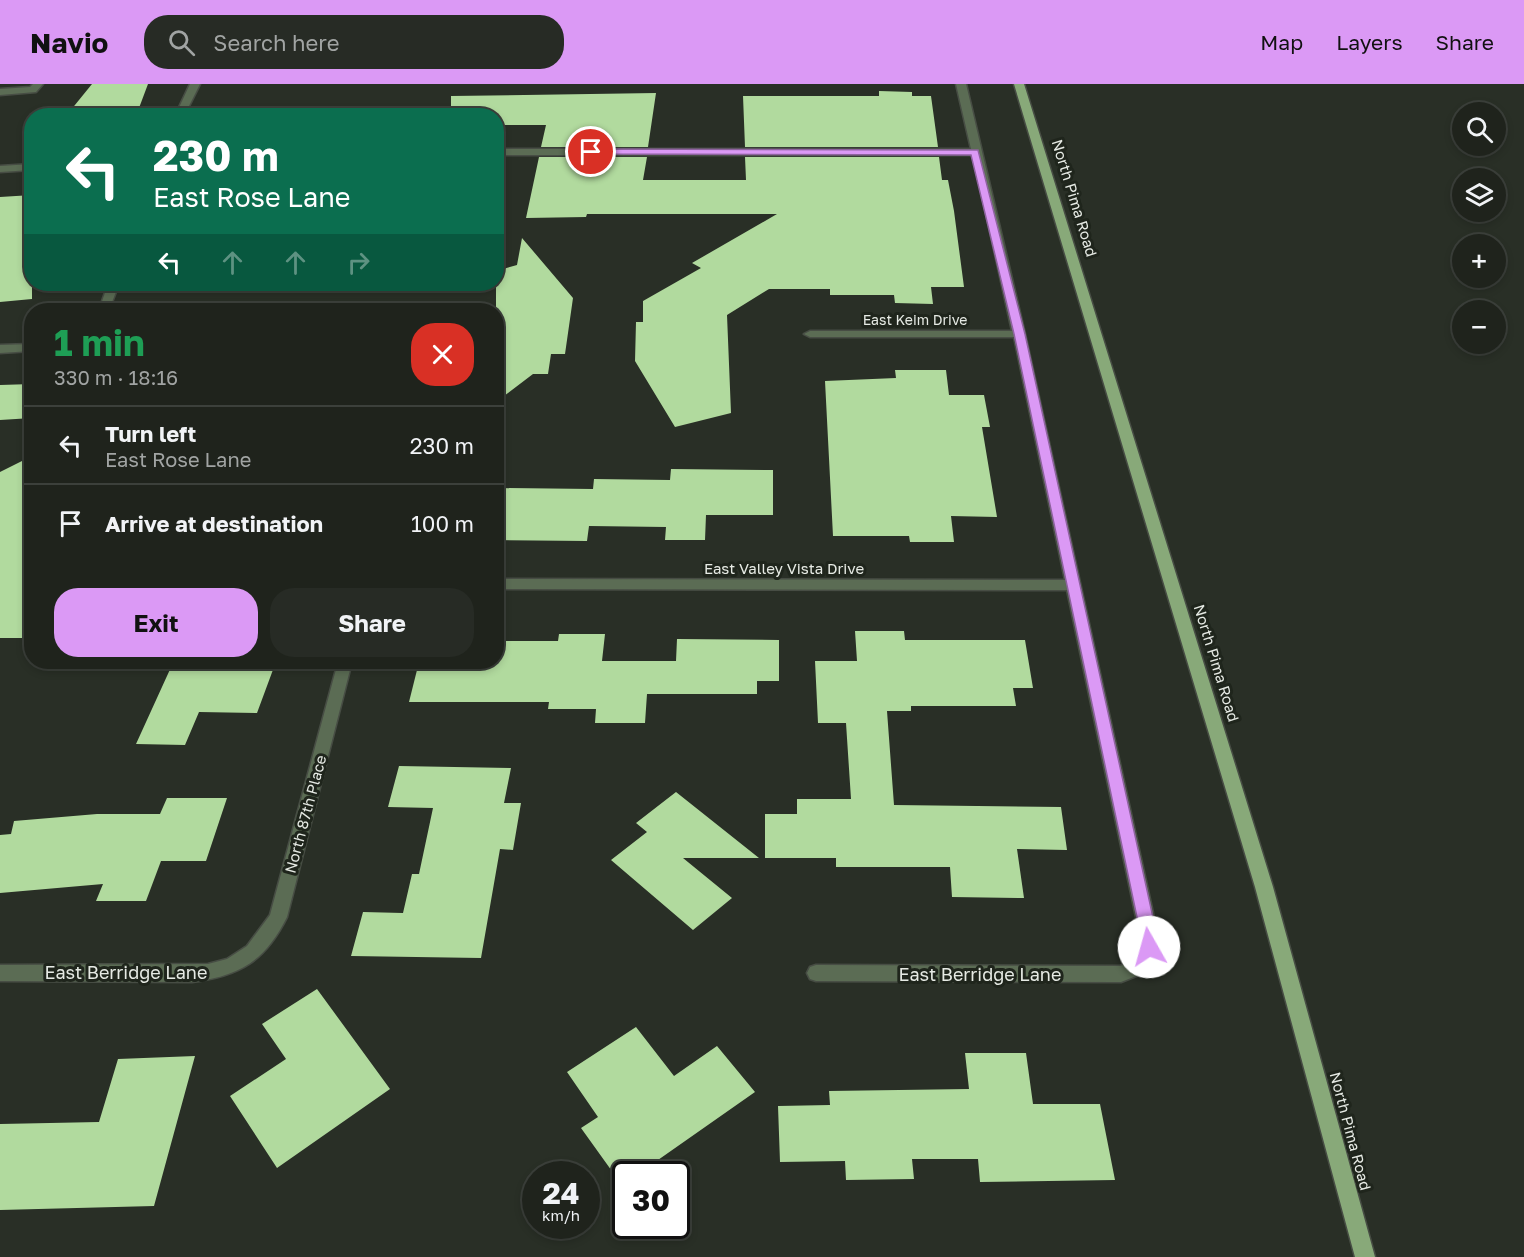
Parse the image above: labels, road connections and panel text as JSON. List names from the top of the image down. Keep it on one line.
{"streets":{"main road":["North Pima Road"],"street":["East Keim Drive","East Valley Vista Drive","North 87th Place","East Berridge Lane"]},"crossings":[["East Valley Vista Drive","East Berridge Lane"],["North 87th Place","East Berridge Lane"]],"page":{"header":"Navio","search":"Search here","nav":["Map","Layers","Share"],"map_buttons":["+","−"],"turn":["230 m","East Rose Lane"],"heading":["1 min","330 m · 18:16"],"list":[{"name":"Turn left","note":"East Rose Lane","value":"230 m"},{"name":"Arrive at destination","value":"100 m"}],"buttons":["Exit","Share"],"speed":"24 km/h","limit":"30"}}
